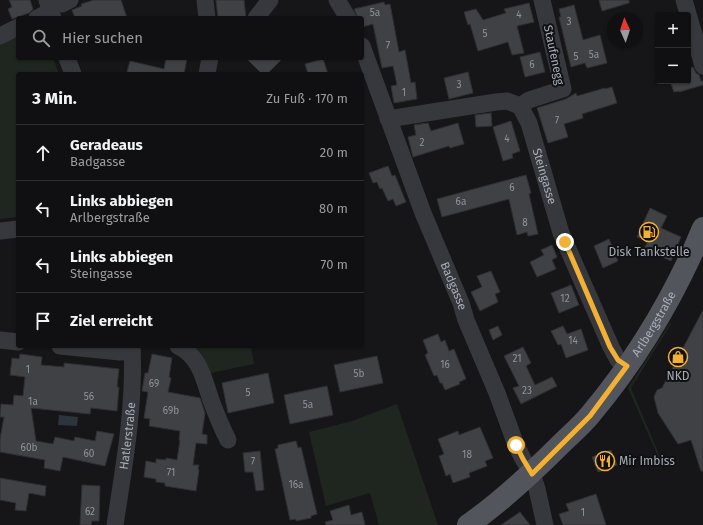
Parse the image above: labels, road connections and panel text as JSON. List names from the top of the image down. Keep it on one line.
{"streets":{"main road":["Arlbergstraße"],"street":["Staufenegg","Steingasse","Badgasse","Hatlerstraße"]},"crossings":[["Staufenegg","Steingasse"],["Steingasse","Arlbergstraße"],["Badgasse","Arlbergstraße"]],"places":{"fuel station":["Disk Tankstelle"],"shop":["NKD"],"restaurant":["Mir Imbiss"]},"house_numbers":["5a","4","3","5","7","5a","5","6","3","1","7","4","2","6","6a","8","12","14","21","16","1","5b","69","23","5","56","1a","5a","69b","60b","60","18","7","71","16a","62","1"],"north":"top","page":{"map_buttons":["+","−"],"search":"Hier suchen","heading":["3 Min.","Zu Fuß · 170 m"],"list":[["Geradeaus","Badgasse","20 m"],["Links abbiegen","Arlbergstraße","80 m"],["Links abbiegen","Steingasse","70 m"],"Ziel erreicht"]}}
